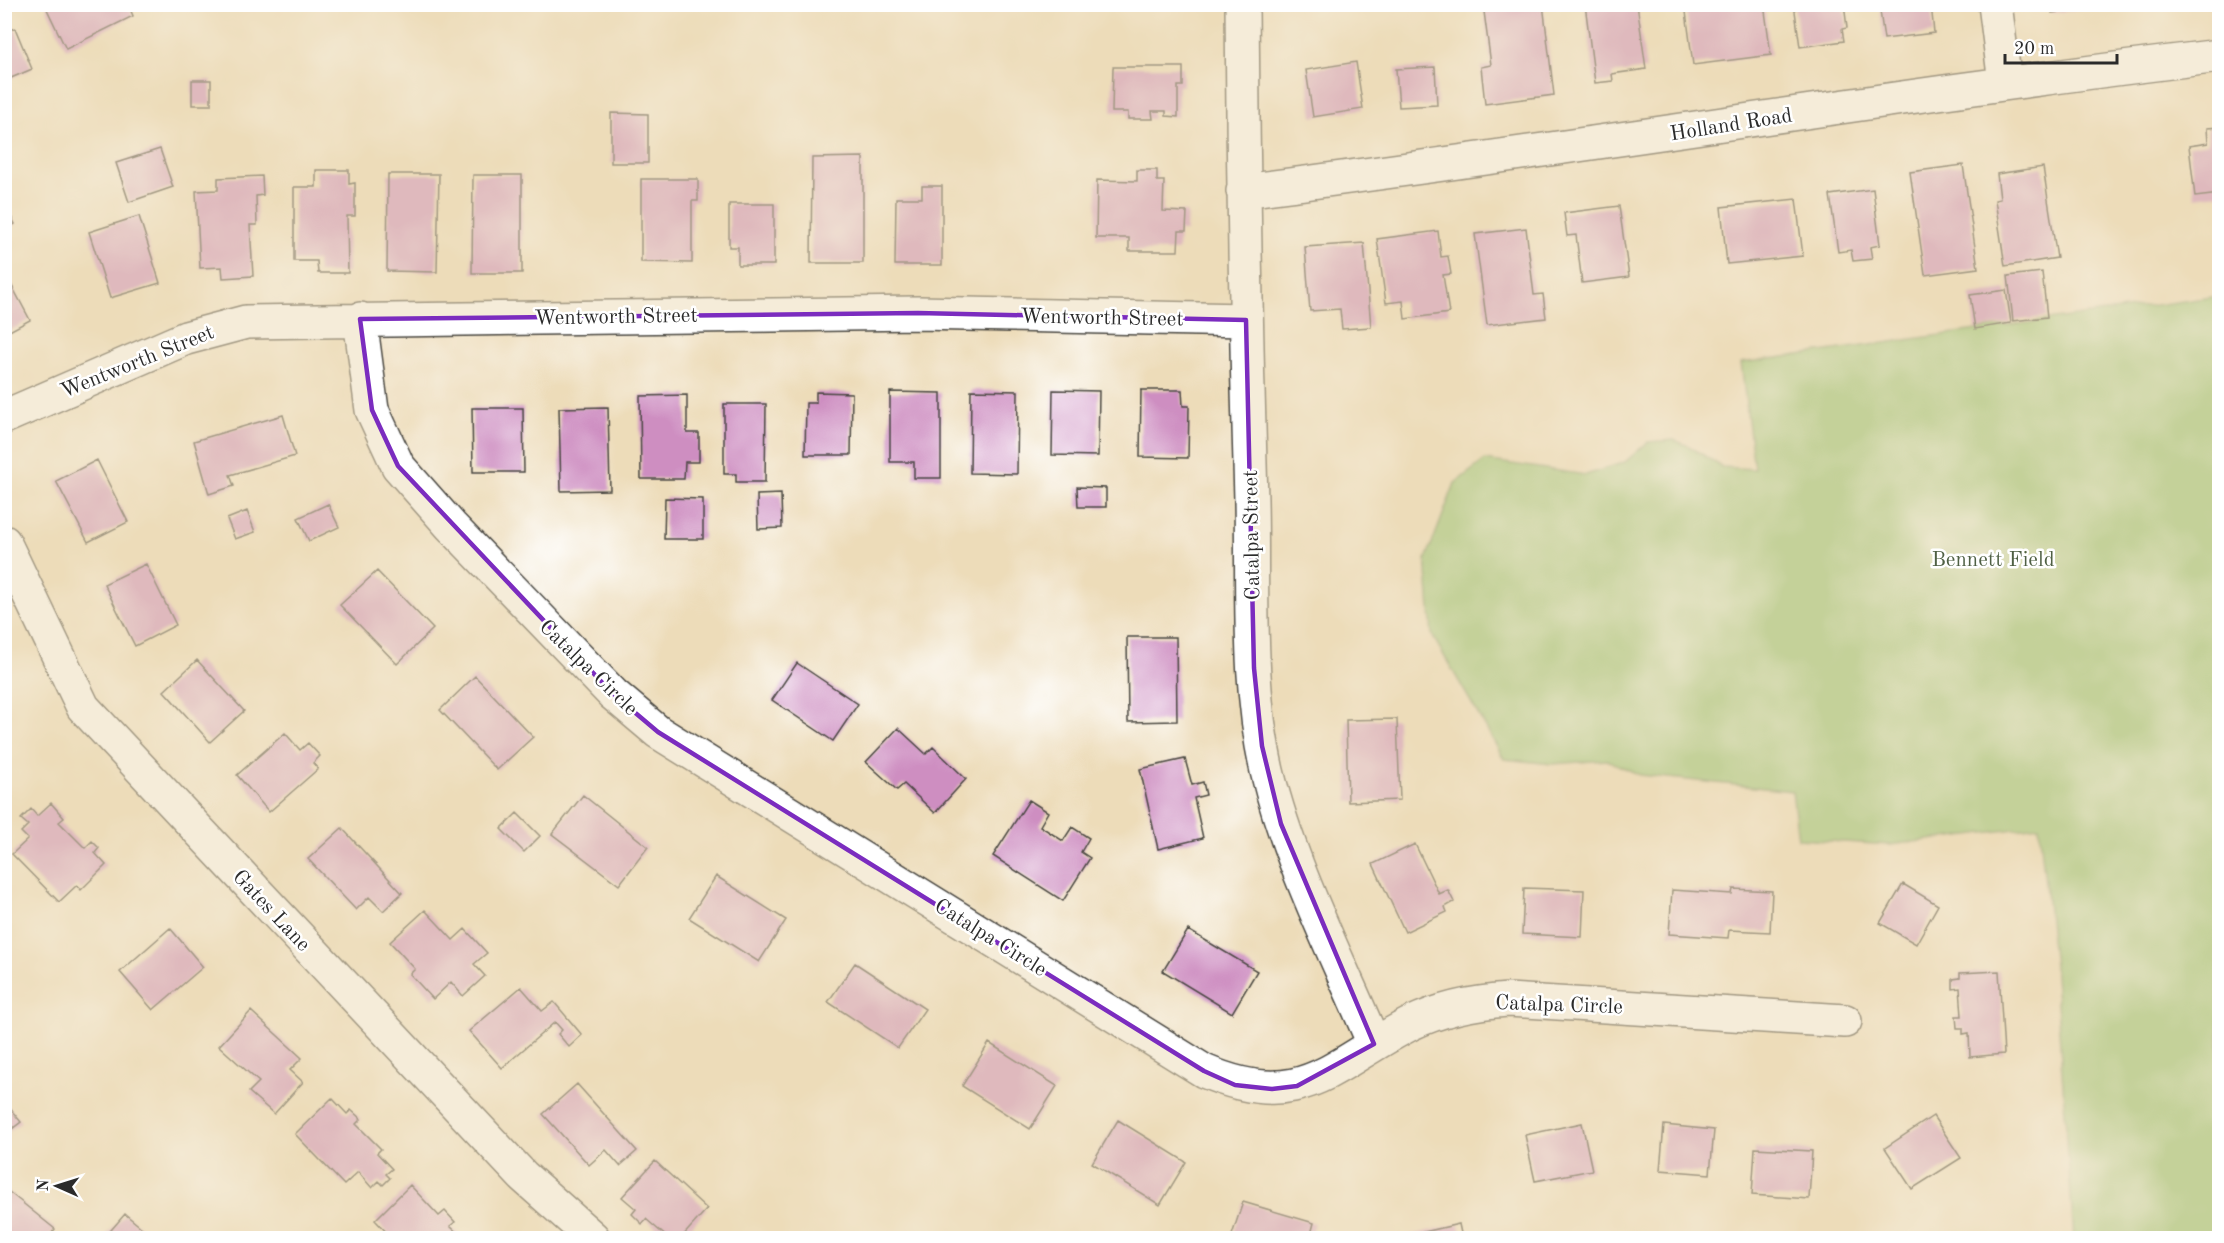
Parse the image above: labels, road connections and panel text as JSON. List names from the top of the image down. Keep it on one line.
{"streets":{"street":["Holland Road","Wentworth Street","Catalpa Street","Catalpa Circle","Gates Lane"]},"crossings":[["Holland Road","Catalpa Street"],["Wentworth Street","Catalpa Street"],["Wentworth Street","Catalpa Circle"],["Catalpa Street","Catalpa Circle"]],"parks":["Bennett Field"],"scale_bar":"20 m","north":"left"}
